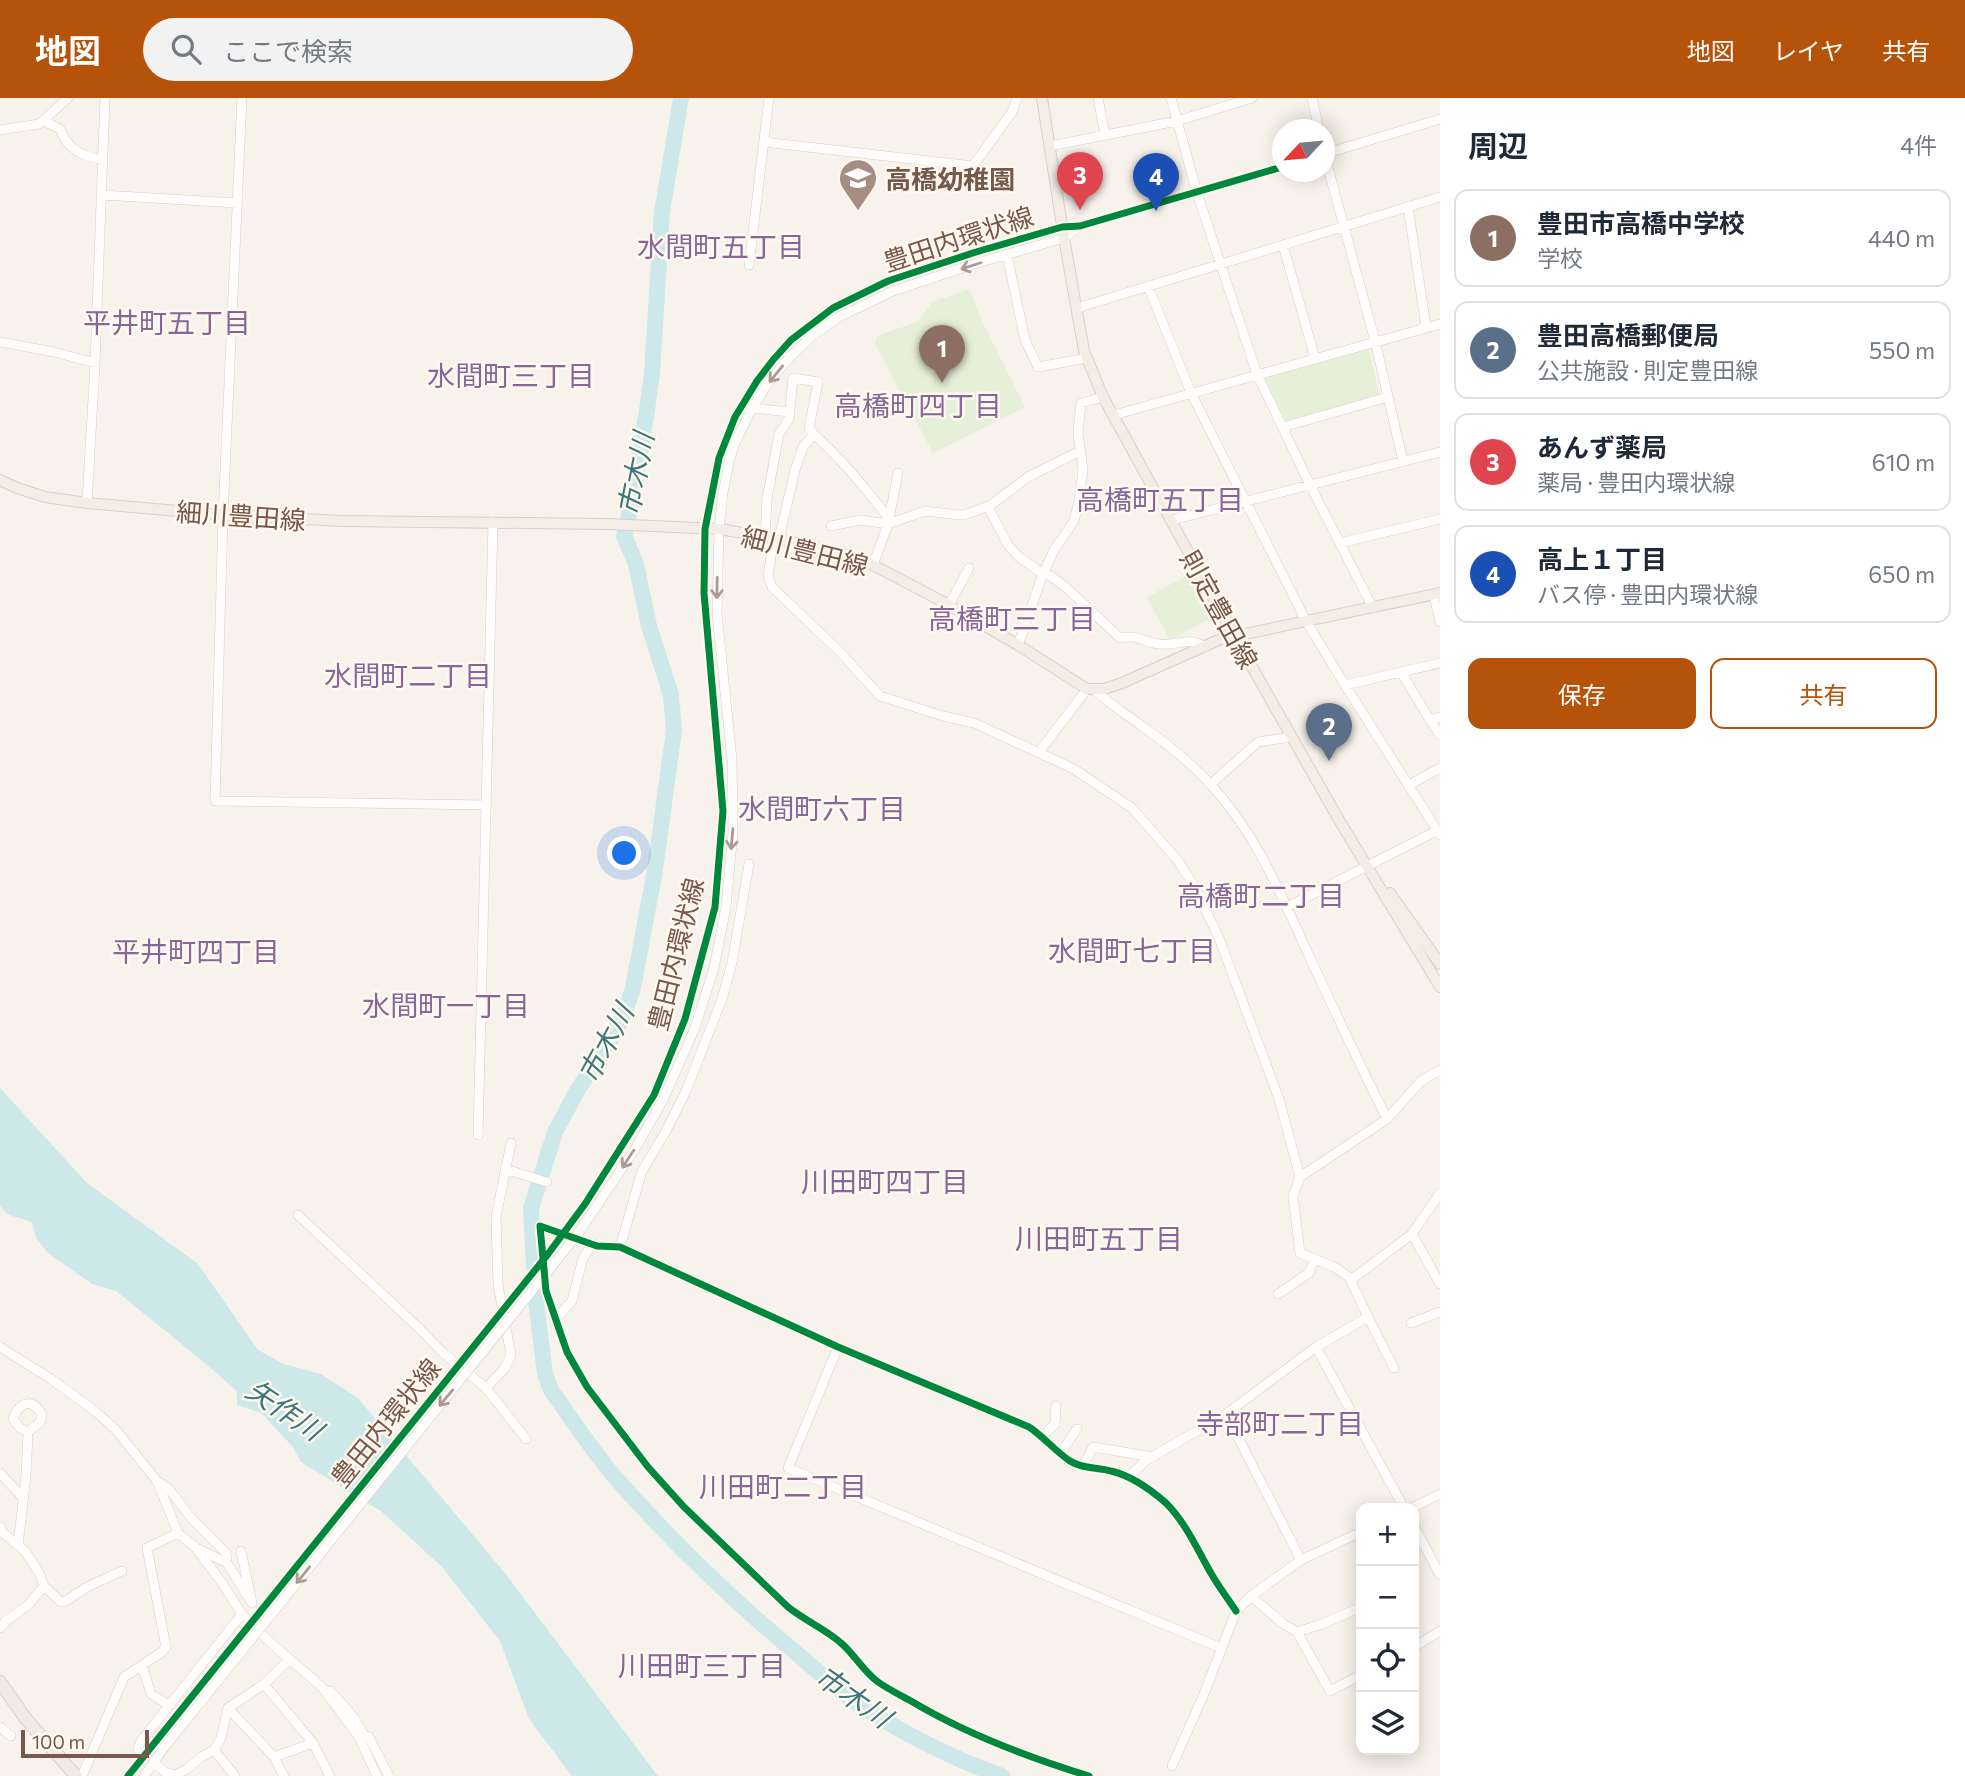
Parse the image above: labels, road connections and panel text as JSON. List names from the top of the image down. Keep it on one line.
{"streets":{"main road":["細川豊田線","則定豊田線"],"street":["豊田内環状線"]},"crossings":[["豊田内環状線","細川豊田線"],["豊田内環状線","則定豊田線"]],"districts":["水間町五丁目","平井町五丁目","水間町三丁目","高橋町四丁目","高橋町五丁目","高橋町三丁目","水間町二丁目","水間町六丁目","高橋町二丁目","水間町七丁目","平井町四丁目","水間町一丁目","川田町四丁目","川田町五丁目","寺部町二丁目","川田町二丁目","川田町三丁目"],"water":["市木川","矢作川"],"places":{"school or university":["高橋幼稚園"]},"scale_bar":"100 m","north":"bottom left","page":{"header":"地図","search":"ここで検索","nav":["地図","レイヤ","共有"],"heading":["周辺","4件"],"pins":["3","4","1","2"],"list":[{"mark":"1","name":"豊田市高橋中学校","note":"学校","value":"440 m"},{"mark":"2","name":"豊田高橋郵便局","note":"公共施設 · 則定豊田線","value":"550 m"},{"mark":"3","name":"あんず薬局","note":"薬局 · 豊田内環状線","value":"610 m"},{"mark":"4","name":"高上１丁目","note":"バス停 · 豊田内環状線","value":"650 m"}],"buttons":["保存","共有"],"map_buttons":["+","−"],"scale":"100 m"}}
